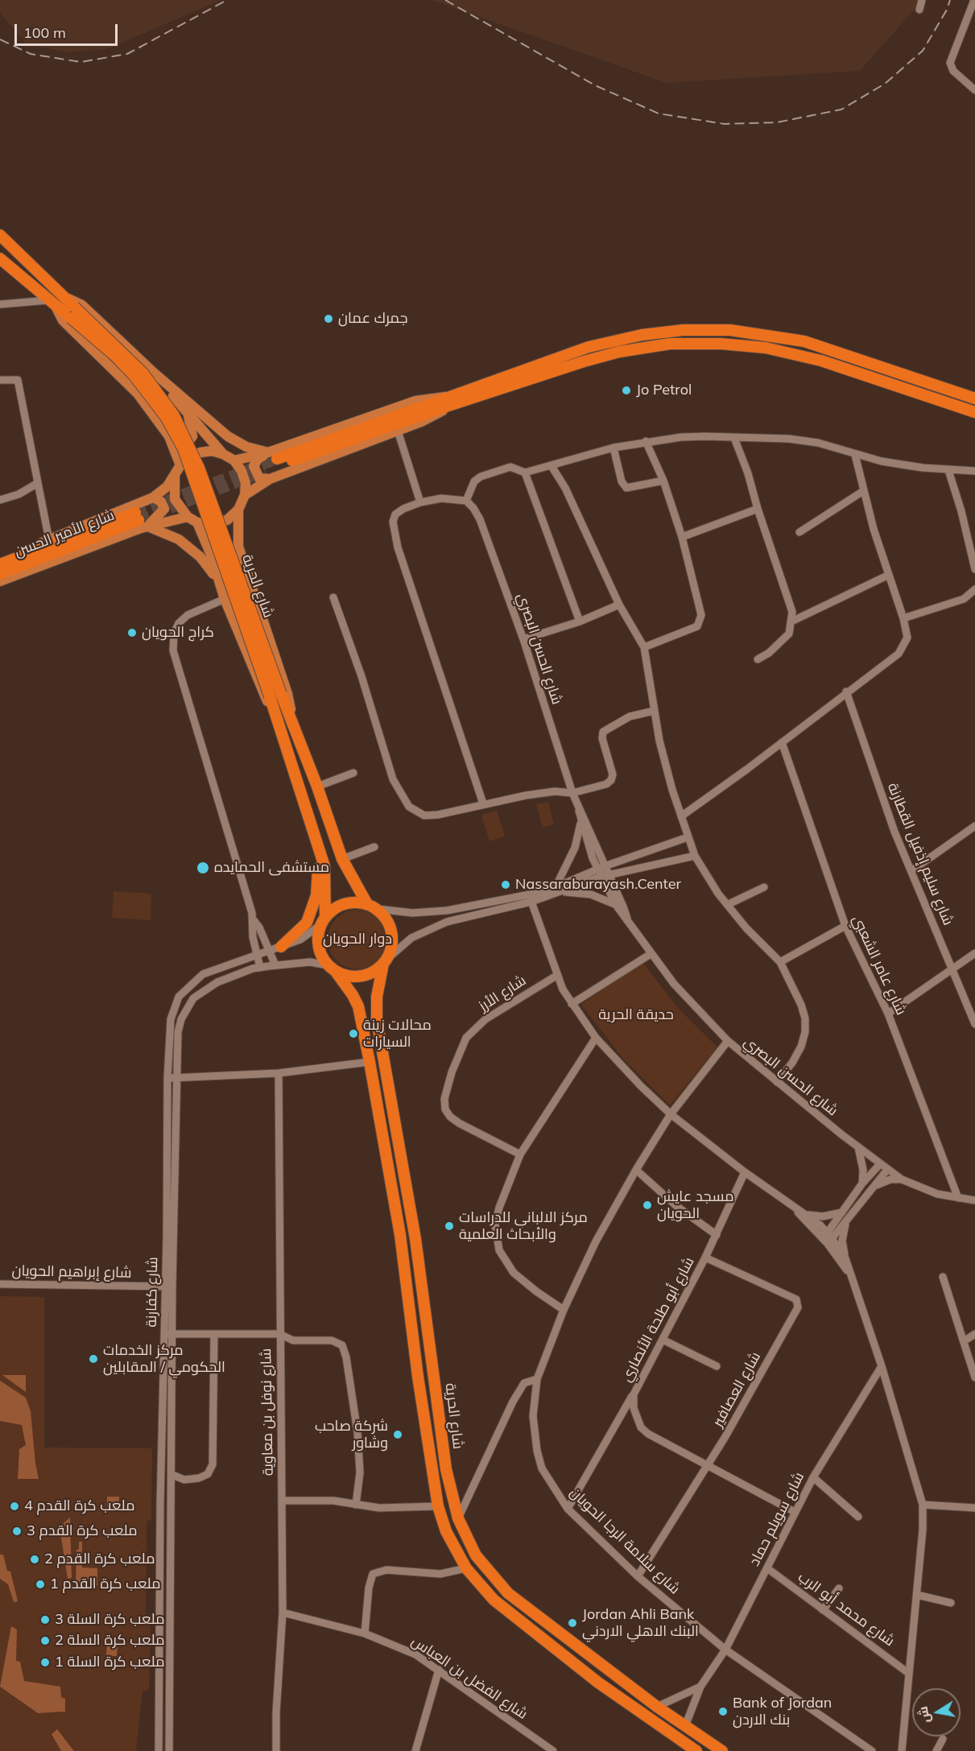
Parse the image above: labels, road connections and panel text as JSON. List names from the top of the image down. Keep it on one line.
{"streets":{"highway":["شارع الأمير الحسن","شارع الحرية"],"street":["شارع الحسن البصري","شارع سليم إذفيل القطارنة","شارع عامر الشعبي","شارع الأرز","شارع إبراهيم الحويان","شارع كفارنة","شارع أبو طلحة الأنصاري","شارع العصافير","شارع نوفل بن معاوية","شارع سويلم حماد","شارع سلامة الرجا الحويان","شارع محمد أبو الرب","شارع الفضل بن العباس"]},"crossings":[["شارع الحرية","شارع كفارنة"],["شارع الحرية","شارع سويلم حماد"],["شارع الحسن البصري","شارع عامر الشعبي"],["شارع الحسن البصري","شارع سلامة الرجا الحويان"],["شارع إبراهيم الحويان","شارع كفارنة"],["شارع أبو طلحة الأنصاري","شارع العصافير"],["شارع أبو طلحة الأنصاري","شارع سويلم حماد"],["شارع العصافير","شارع سلامة الرجا الحويان"],["شارع نوفل بن معاوية","شارع الفضل بن العباس"],["شارع سويلم حماد","شارع سلامة الرجا الحويان"],["شارع سويلم حماد","شارع محمد أبو الرب"]],"parks":["دوار الحويان","حديقة الحرية"],"places":["جمرك عمان","Jo Petrol","كراج الحويان","مستشفى الحمايده","Nassaraburayash.Center","محالات زينة السيارات","مسجد عايش الحويان","مركز الالباني للدراسات والأبحاث العلمية","مركز الخدمات الحكومي / المقابلين","شركة صاحب وشاور","ملعب كرة القدم 4","ملعب كرة القدم 3","ملعب كرة القدم 2","ملعب كرة القدم 1","ملعب كرة السلة 3","Jordan Ahli Bank البنك الاهلي الاردني","ملعب كرة السلة 2","ملعب كرة السلة 1","Bank of Jordan بنك الاردن"],"scale_bar":"100 m","north":"left"}
